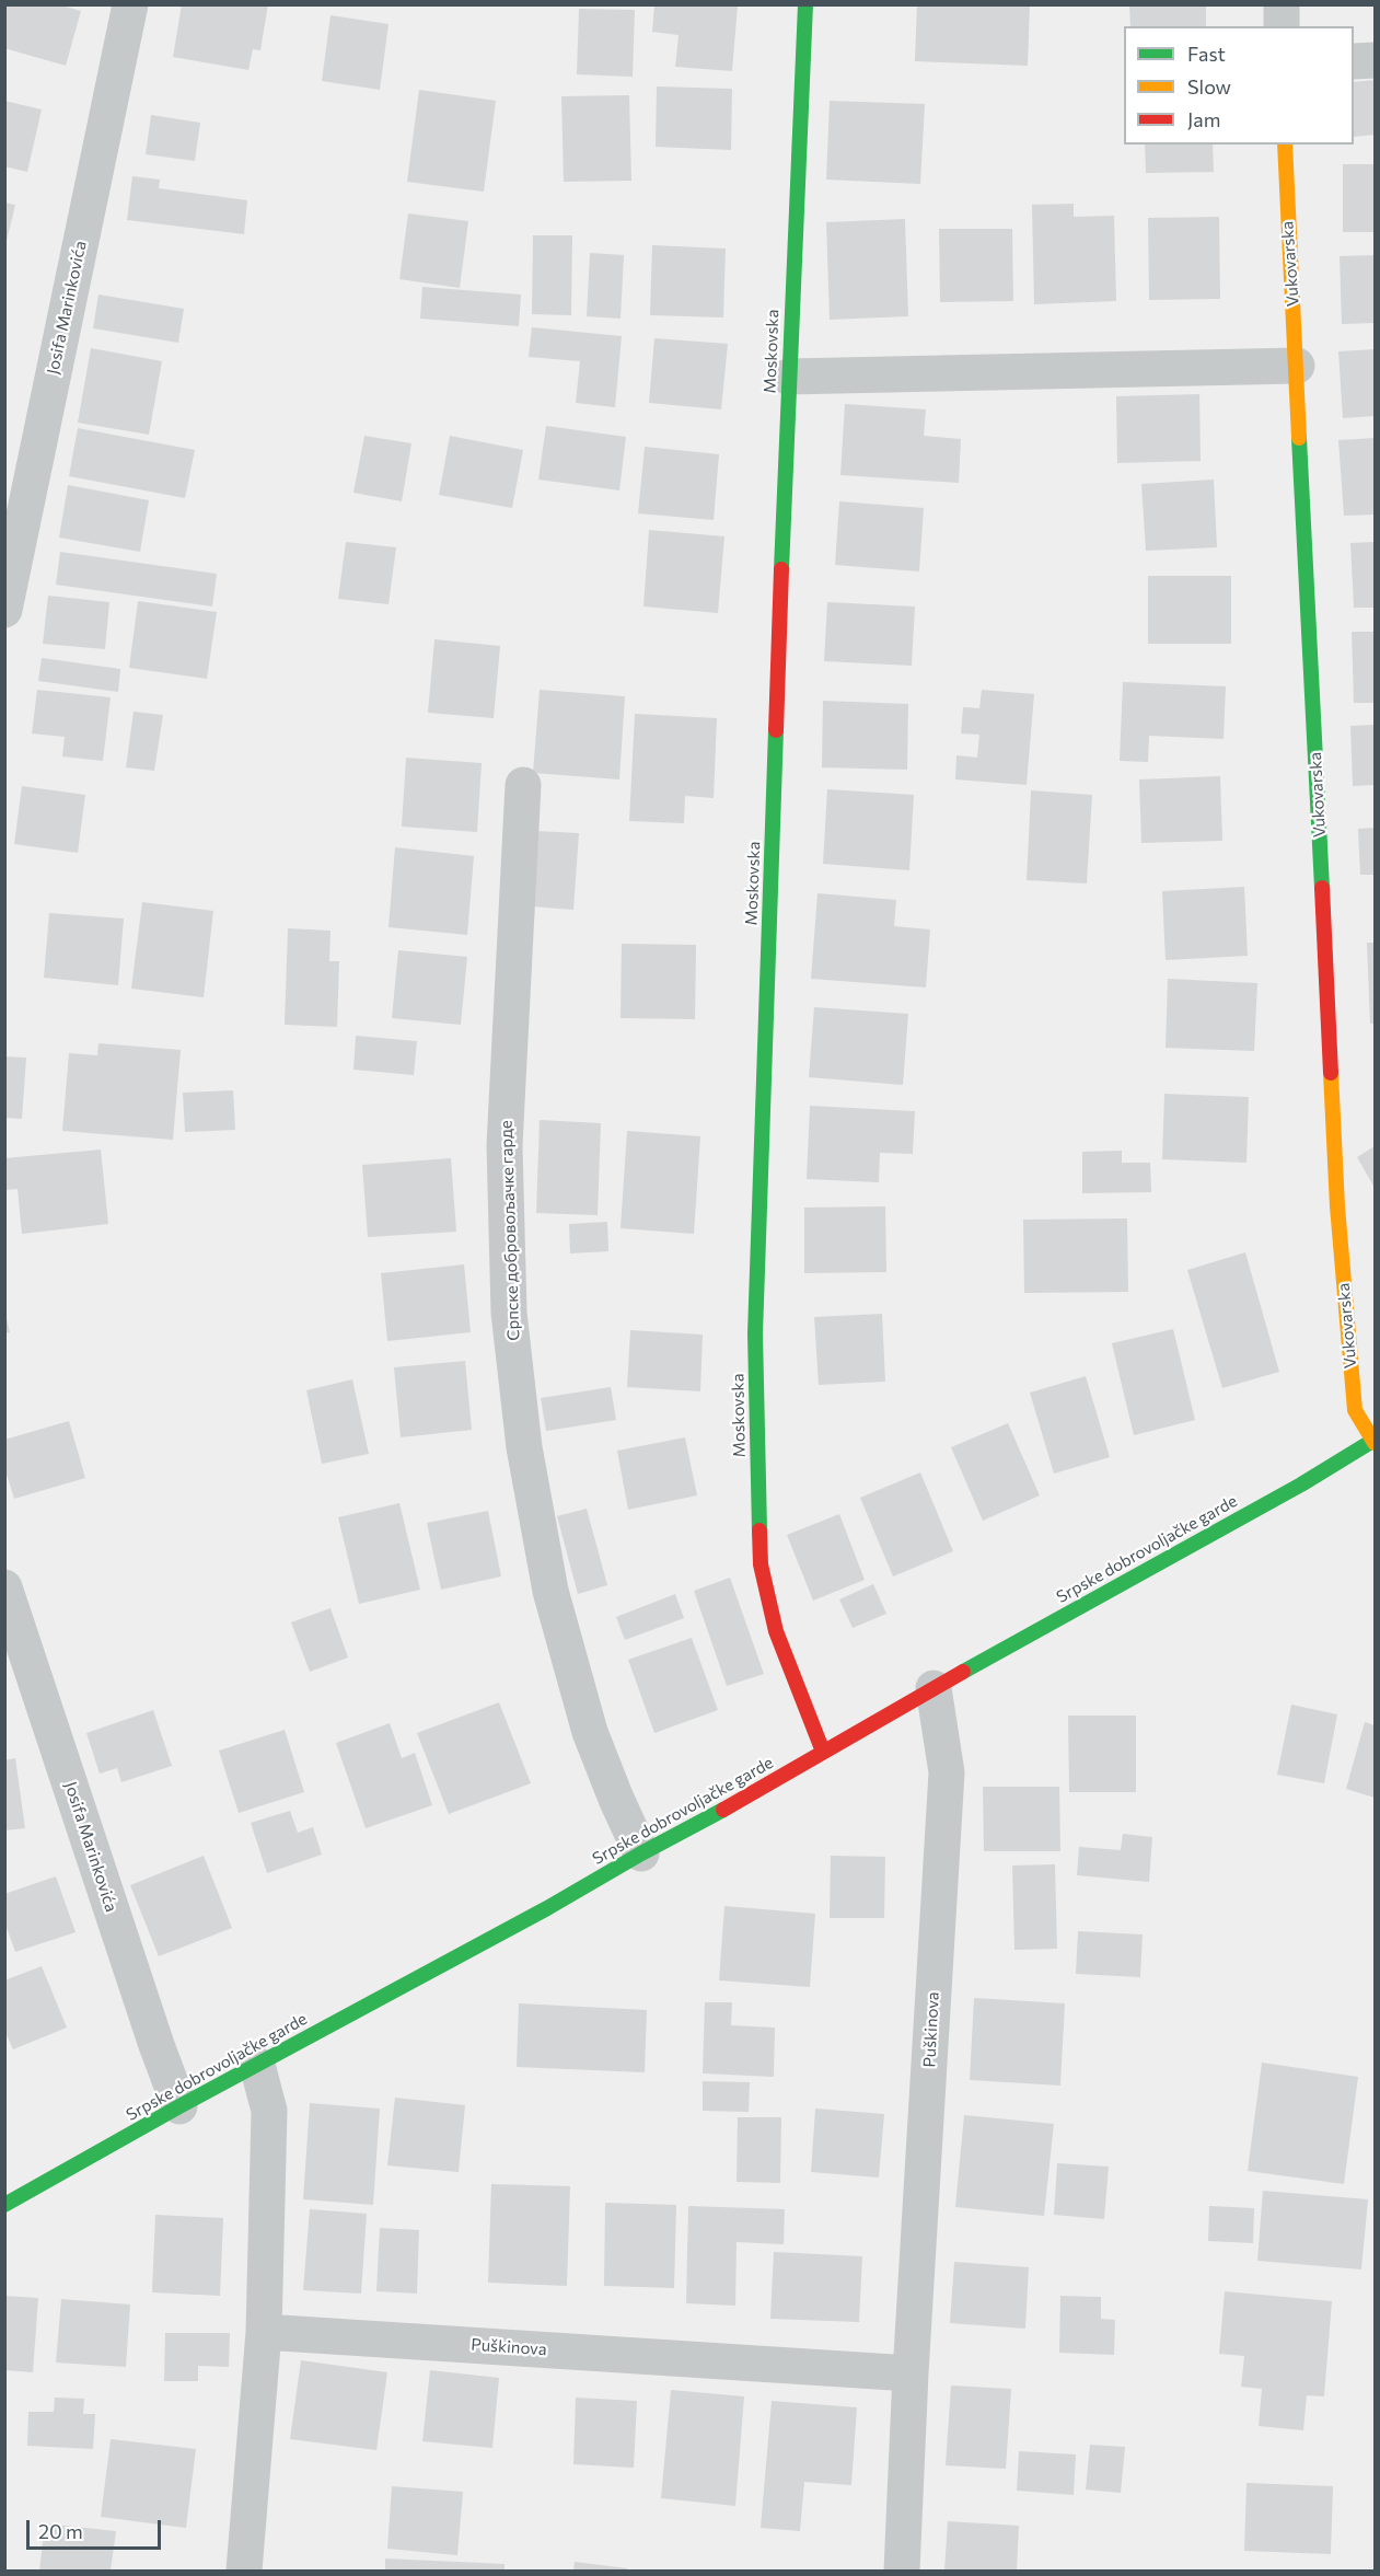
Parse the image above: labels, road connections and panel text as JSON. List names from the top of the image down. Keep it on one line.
{"streets":{"street":["Vukovarska","Josifa Marinkovića","Moskovska","Српске добровољачке гарде","Srpske dobrovoljačke garde","Puškinova"]},"crossings":[["Vukovarska","Srpske dobrovoljačke garde"],["Josifa Marinkovića","Srpske dobrovoljačke garde"],["Moskovska","Srpske dobrovoljačke garde"],["Српске добровољачке гарде","Srpske dobrovoljačke garde"],["Srpske dobrovoljačke garde","Puškinova"]],"legend":["Fast","Slow","Jam"],"scale_bar":"20 m"}
